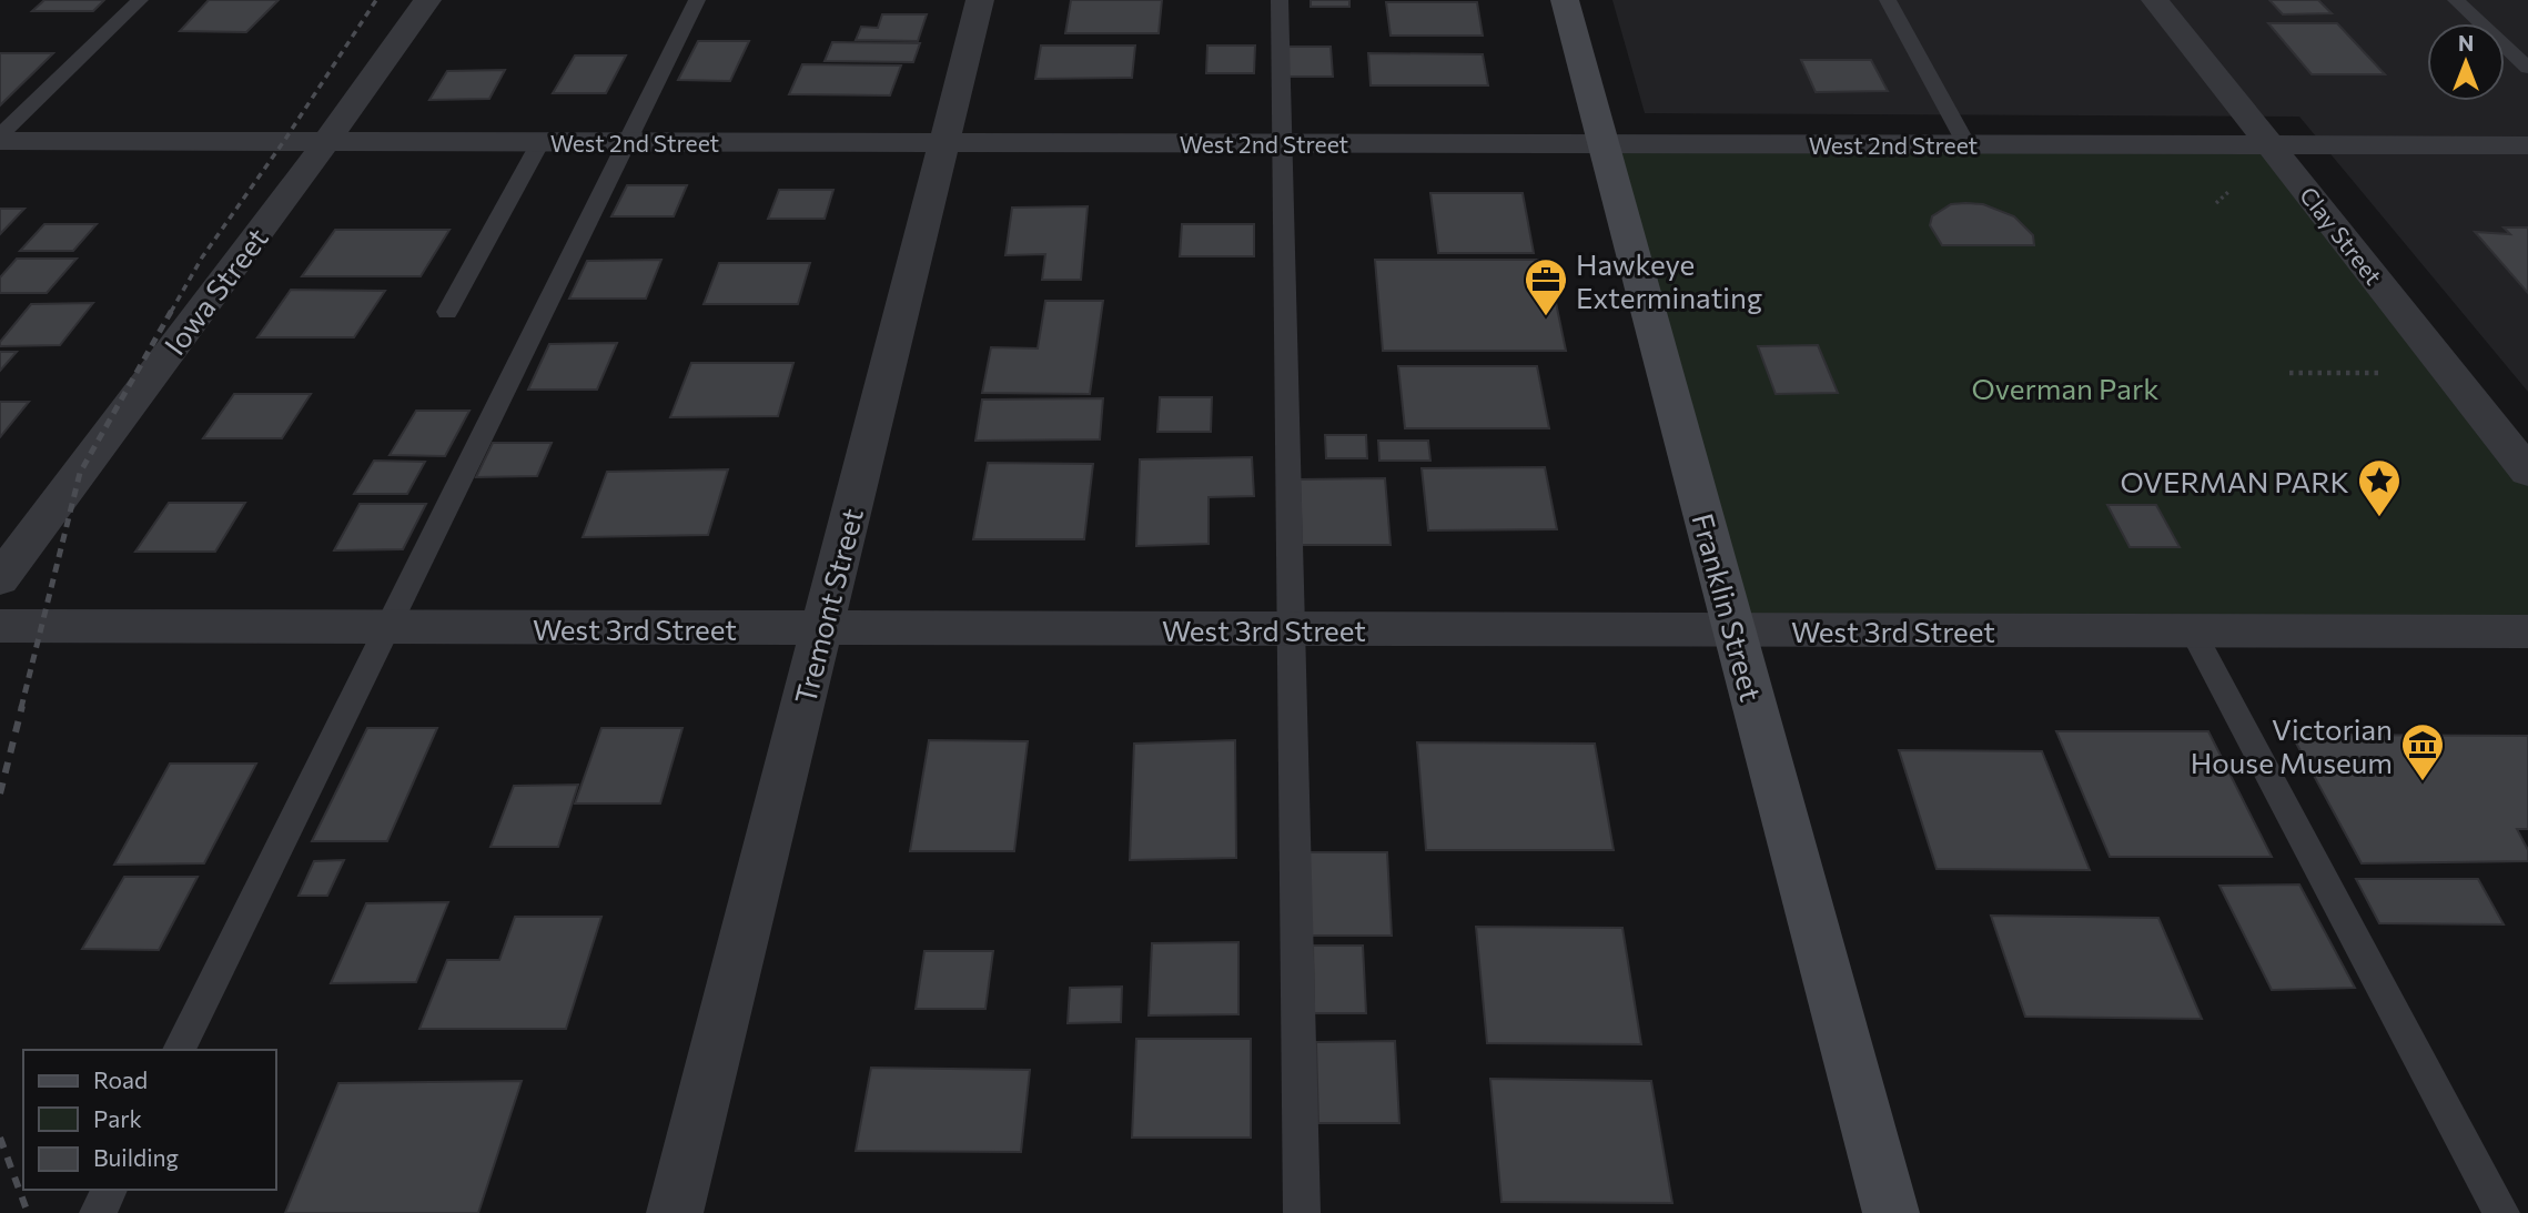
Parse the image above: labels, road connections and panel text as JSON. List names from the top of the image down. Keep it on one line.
{"streets":{"street":["West 2nd Street","Clay Street","Iowa Street","Tremont Street","Franklin Street","West 3rd Street"]},"crossings":[["West 2nd Street","Clay Street"],["West 2nd Street","Iowa Street"],["West 2nd Street","Tremont Street"],["West 2nd Street","Franklin Street"],["Tremont Street","West 3rd Street"],["Franklin Street","West 3rd Street"]],"parks":["Overman Park"],"places":{"office":["Hawkeye Exterminating"],"place":["OVERMAN PARK"],"museum":["Victorian House Museum"]},"legend":["Road","Park","Building"],"north":"top"}
